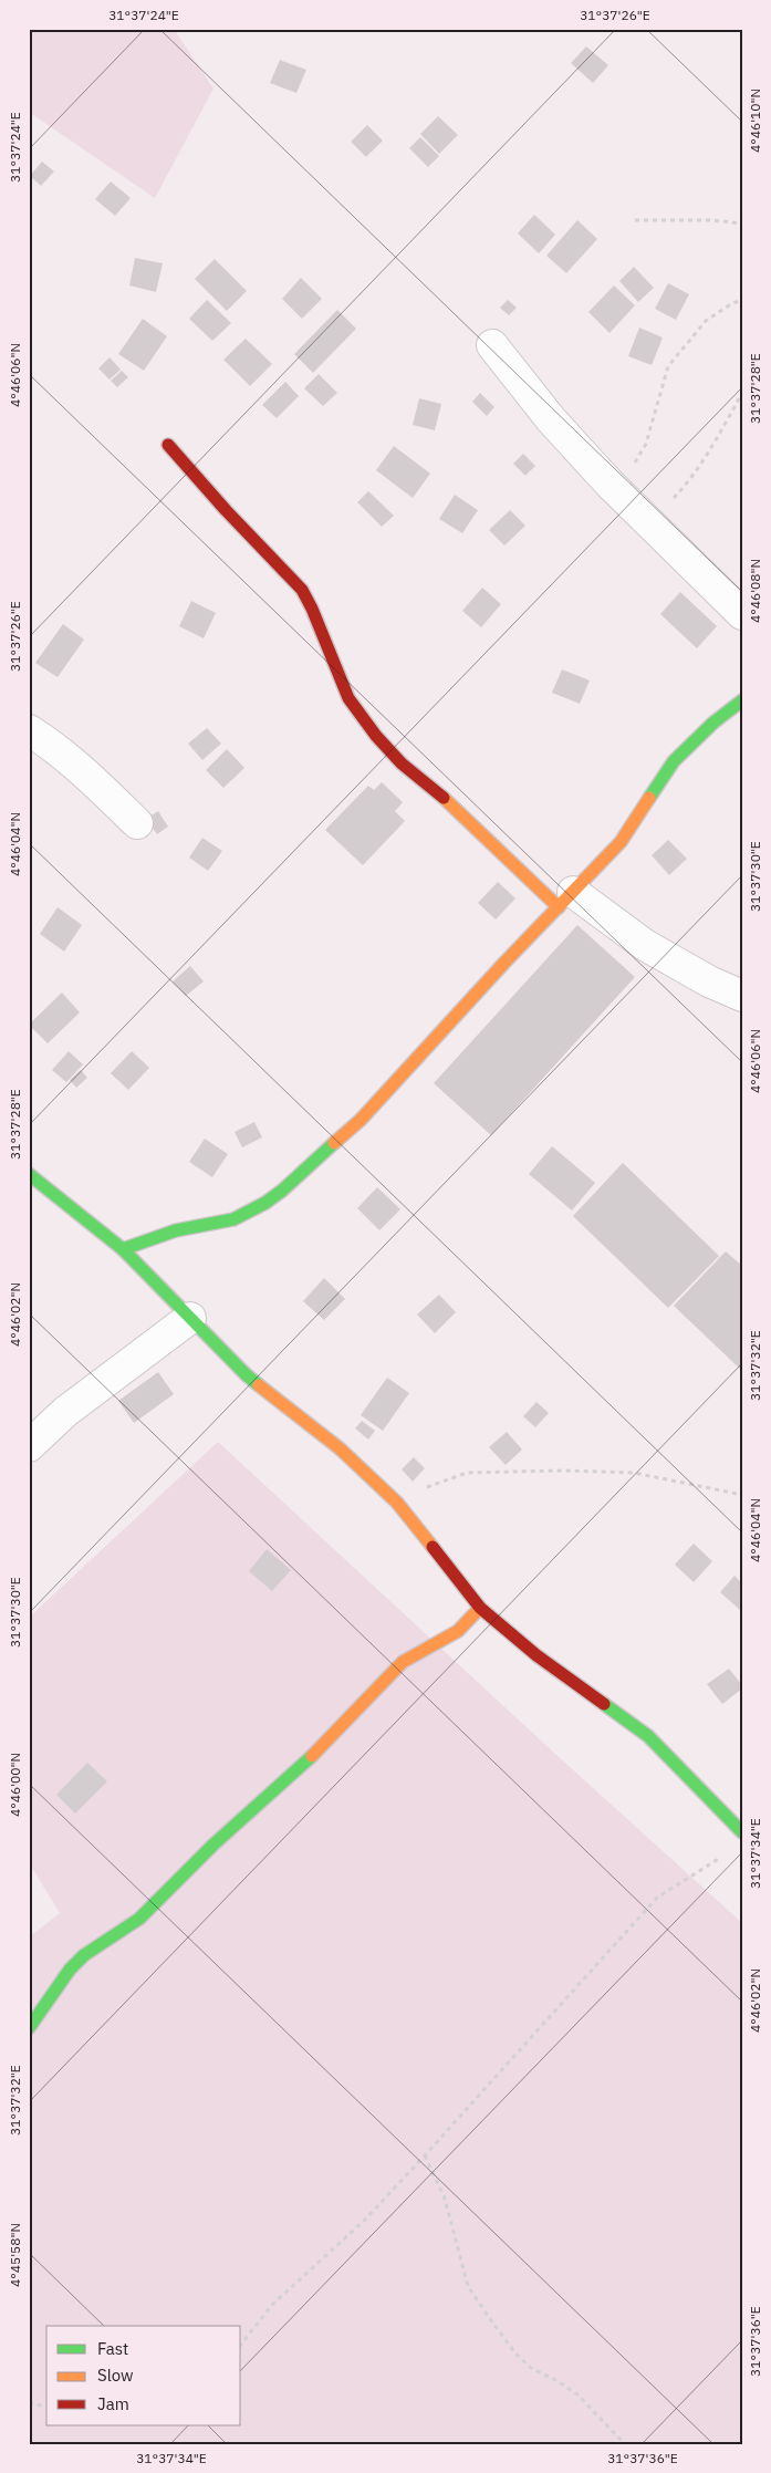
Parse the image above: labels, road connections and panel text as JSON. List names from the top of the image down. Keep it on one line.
{"legend":["Fast","Slow","Jam"],"coordinates":["31°37'24\"E","31°37'26\"E","4°46'10\"N","4°46'06\"N","31°37'28\"E","4°46'08\"N","4°46'04\"N","31°37'30\"E","4°46'02\"N","31°37'32\"E","4°46'00\"N","31°37'34\"E","4°45'58\"N","31°37'36\"E"]}
